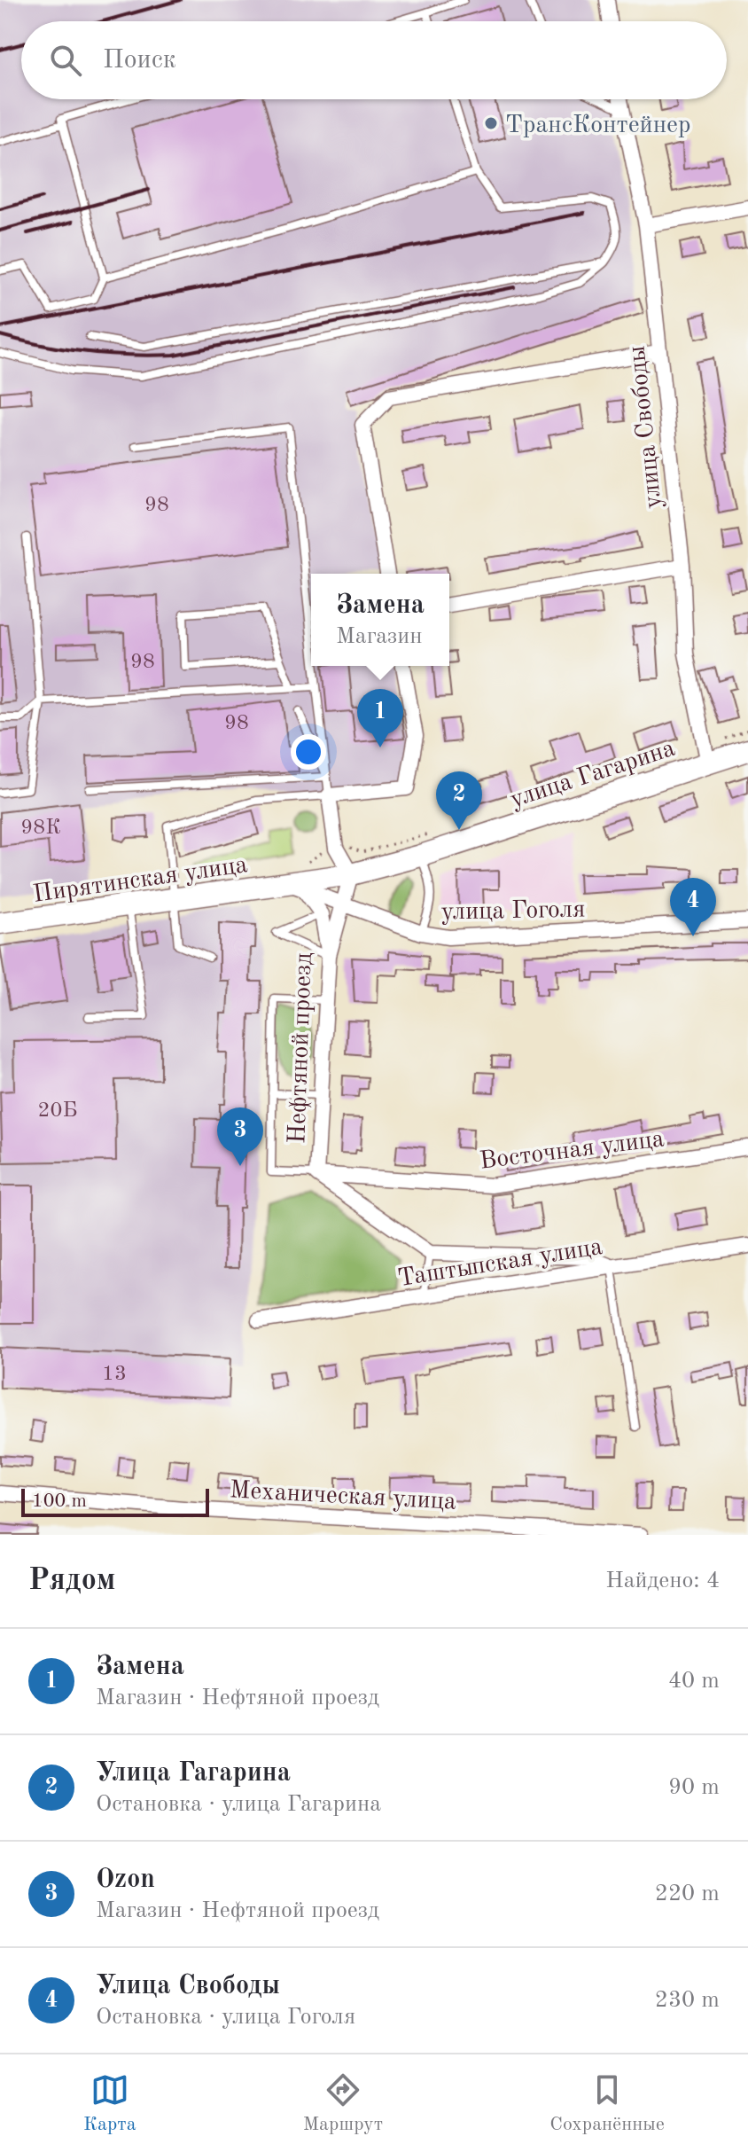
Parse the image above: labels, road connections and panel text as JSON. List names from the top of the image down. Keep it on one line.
{"streets":{"street":["улица Свободы","улица Гагарина","Пирятинская улица","улица Гоголя","Нефтяной проезд","Восточная улица","Таштыпская улица","Механическая улица"]},"crossings":[["улица Свободы","улица Гагарина"],["улица Гагарина","Пирятинская улица"],["улица Гагарина","улица Гоголя"],["улица Гагарина","Нефтяной проезд"],["Пирятинская улица","улица Гоголя"],["Пирятинская улица","Нефтяной проезд"],["улица Гоголя","Нефтяной проезд"],["Нефтяной проезд","Восточная улица"]],"places":["ТрансКонтейнер"],"house_numbers":["98","98","98","98К","20Б","13"],"scale_bar":"100 m","page":{"search":"Поиск","popup":["Замена","Магазин"],"pins":["1","2","4","3"],"scale":"100 m","heading":["Рядом","Найдено: 4"],"list":[{"mark":"1","name":"Замена","note":"Магазин · Нефтяной проезд","value":"40 m"},{"mark":"2","name":"Улица Гагарина","note":"Остановка · улица Гагарина","value":"90 m"},{"mark":"3","name":"Ozon","note":"Магазин · Нефтяной проезд","value":"220 m"},{"mark":"4","name":"Улица Свободы","note":"Остановка · улица Гоголя","value":"230 m"}],"nav":["Карта","Маршрут","Сохранённые"]}}
